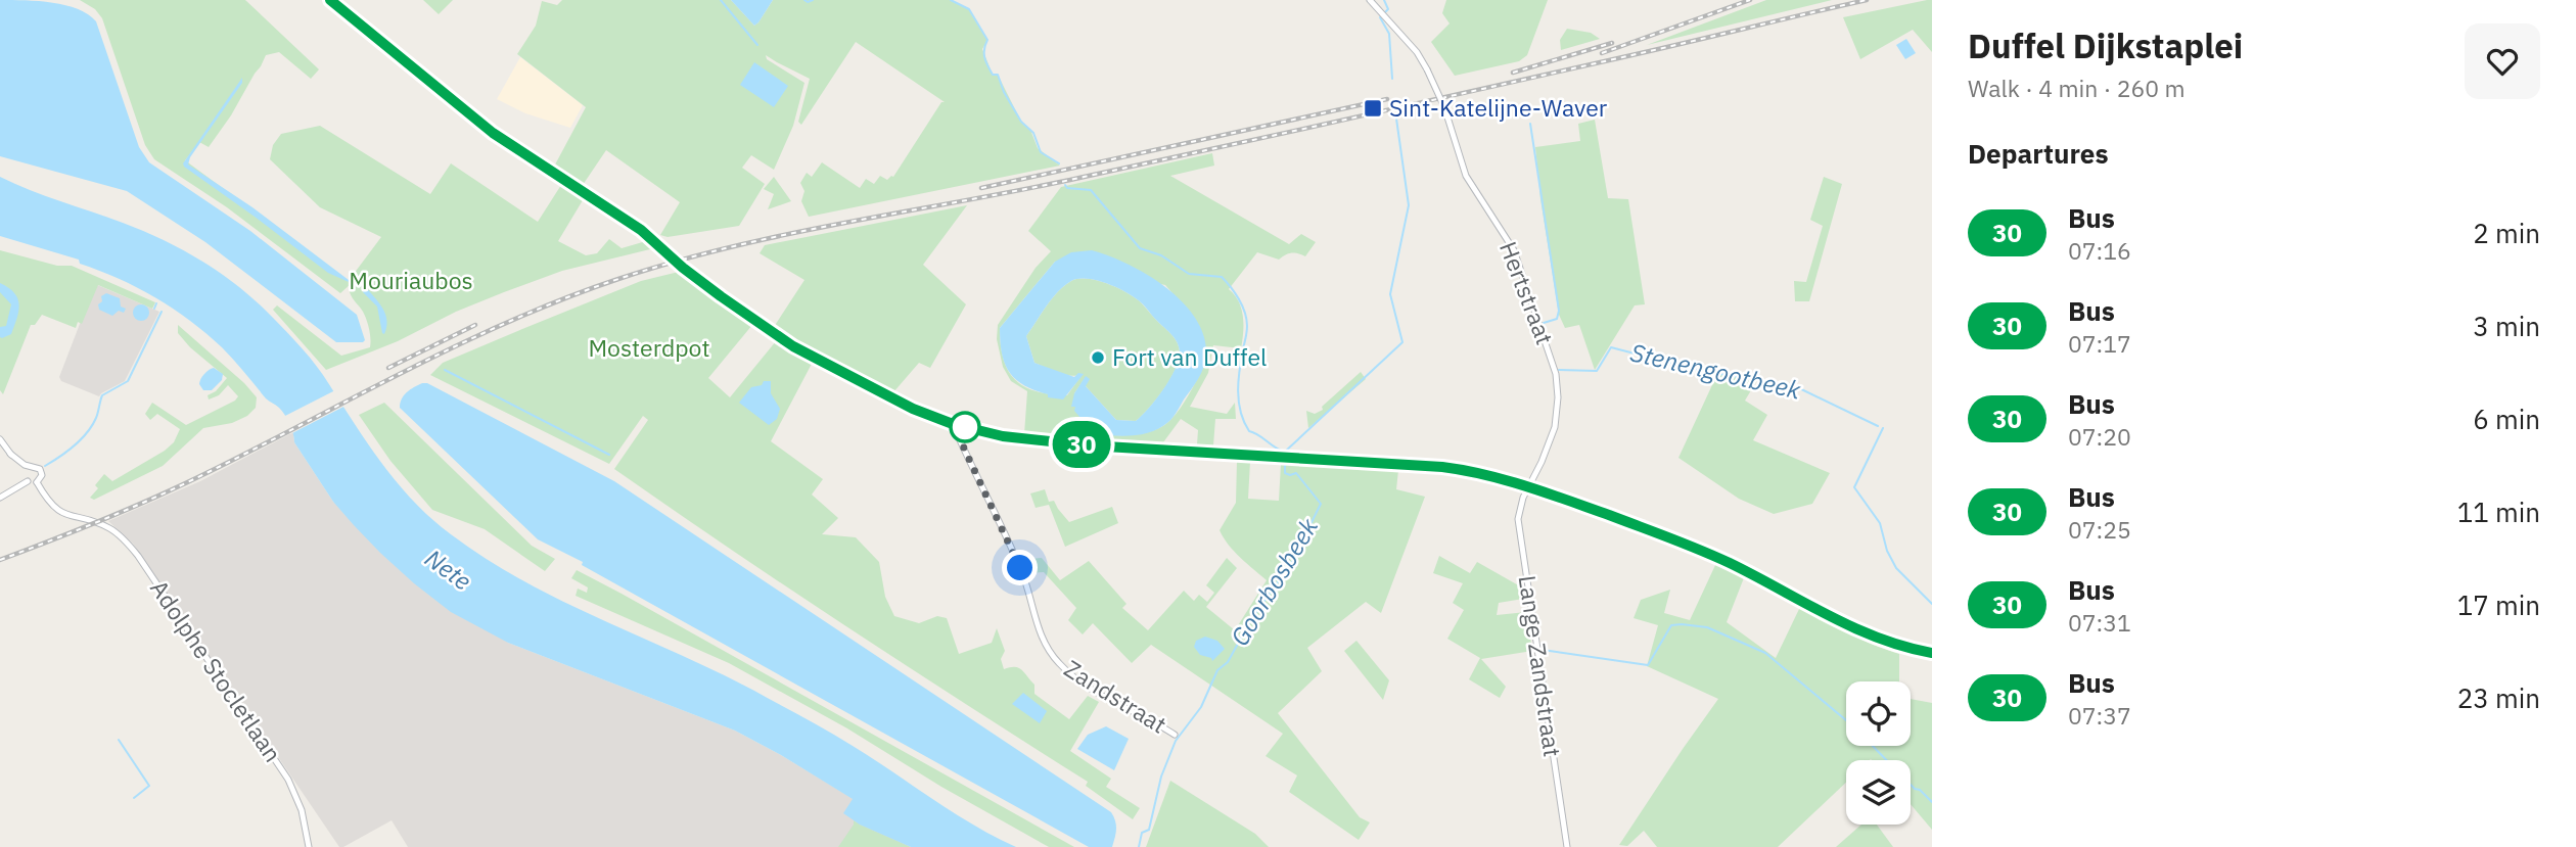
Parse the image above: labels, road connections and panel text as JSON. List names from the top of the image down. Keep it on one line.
{"streets":{"street":["Hertstraat","Lange Zandstraat","Adolphe Stocletlaan","Zandstraat"]},"crossings":[["Hertstraat","Lange Zandstraat"]],"water":["Stenengootbeek","Nete","Goorbosbeek"],"parks":["Mouriaubos","Mosterdpot"],"places":{"transit":["Sint-Katelijne-Waver"],"other":["Fort van Duffel"]},"lines":["bus line 30"],"page":{"on_map":"30","heading":[["Duffel Dijkstaplei","Walk · 4 min · 260 m"],"Departures"],"list":[{"mark":"30","name":"Bus","note":"07:16","value":"2 min"},{"mark":"30","name":"Bus","note":"07:17","value":"3 min"},{"mark":"30","name":"Bus","note":"07:20","value":"6 min"},{"mark":"30","name":"Bus","note":"07:25","value":"11 min"},{"mark":"30","name":"Bus","note":"07:31","value":"17 min"},{"mark":"30","name":"Bus","note":"07:37","value":"23 min"}]}}
